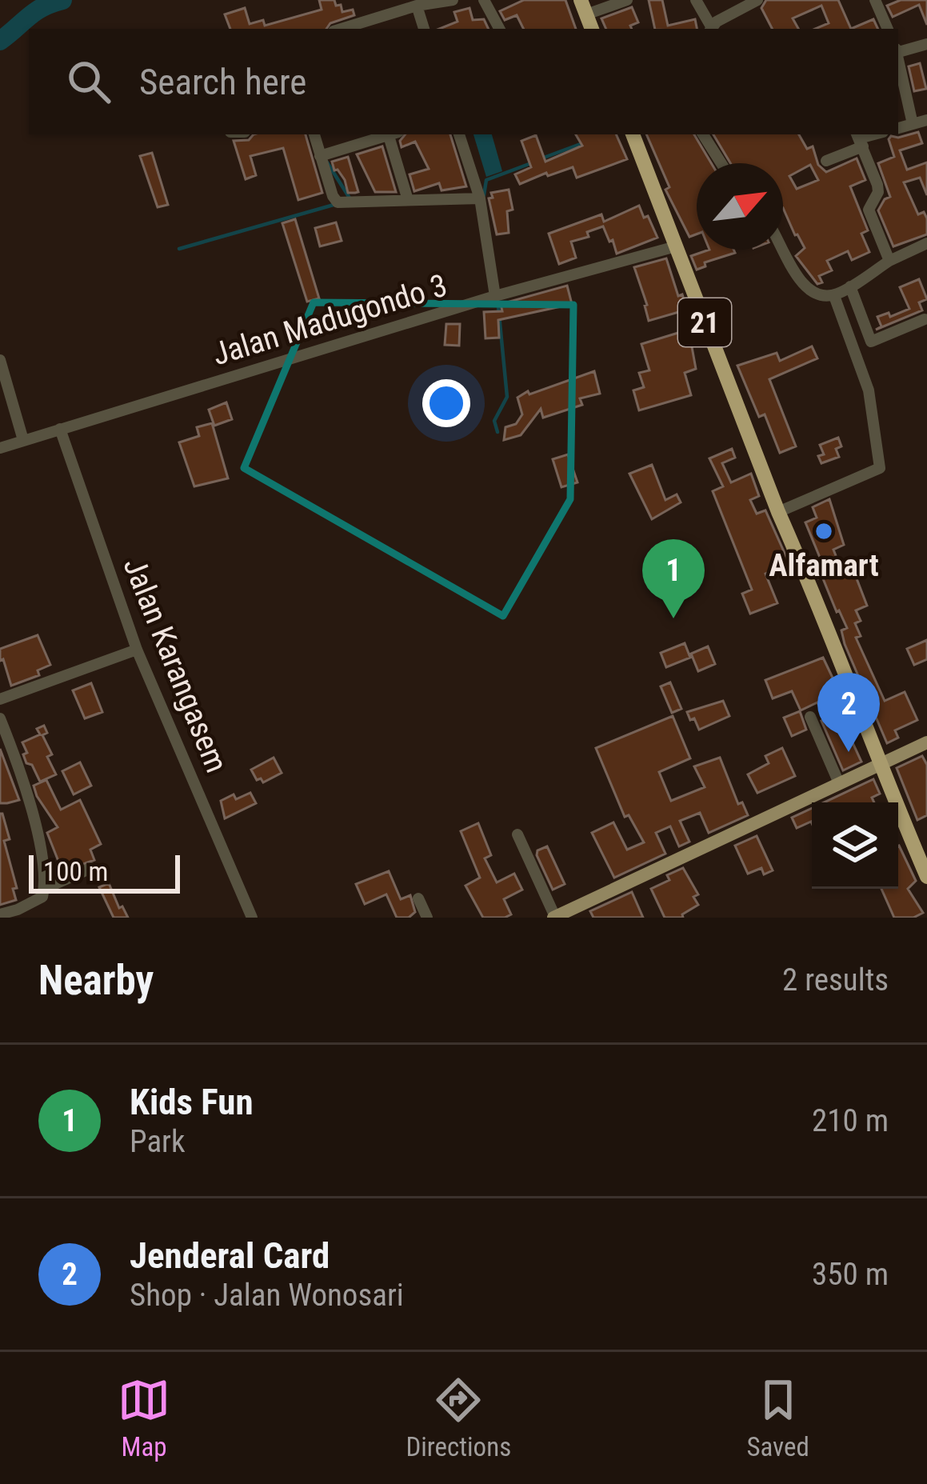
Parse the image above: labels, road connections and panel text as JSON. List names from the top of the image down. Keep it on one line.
{"streets":{"highway":["21"],"street":["Jalan Madugondo 3","Jalan Karangasem"]},"crossings":[["Jalan Madugondo 3","21"],["Jalan Madugondo 3","Jalan Karangasem"]],"places":["Alfamart"],"scale_bar":"100 m","north":"top right","page":{"search":"Search here","pins":["1","2"],"scale":"100 m","heading":["Nearby","2 results"],"list":[{"mark":"1","name":"Kids Fun","note":"Park","value":"210 m"},{"mark":"2","name":"Jenderal Card","note":"Shop · Jalan Wonosari","value":"350 m"}],"nav":["Map","Directions","Saved"]}}
